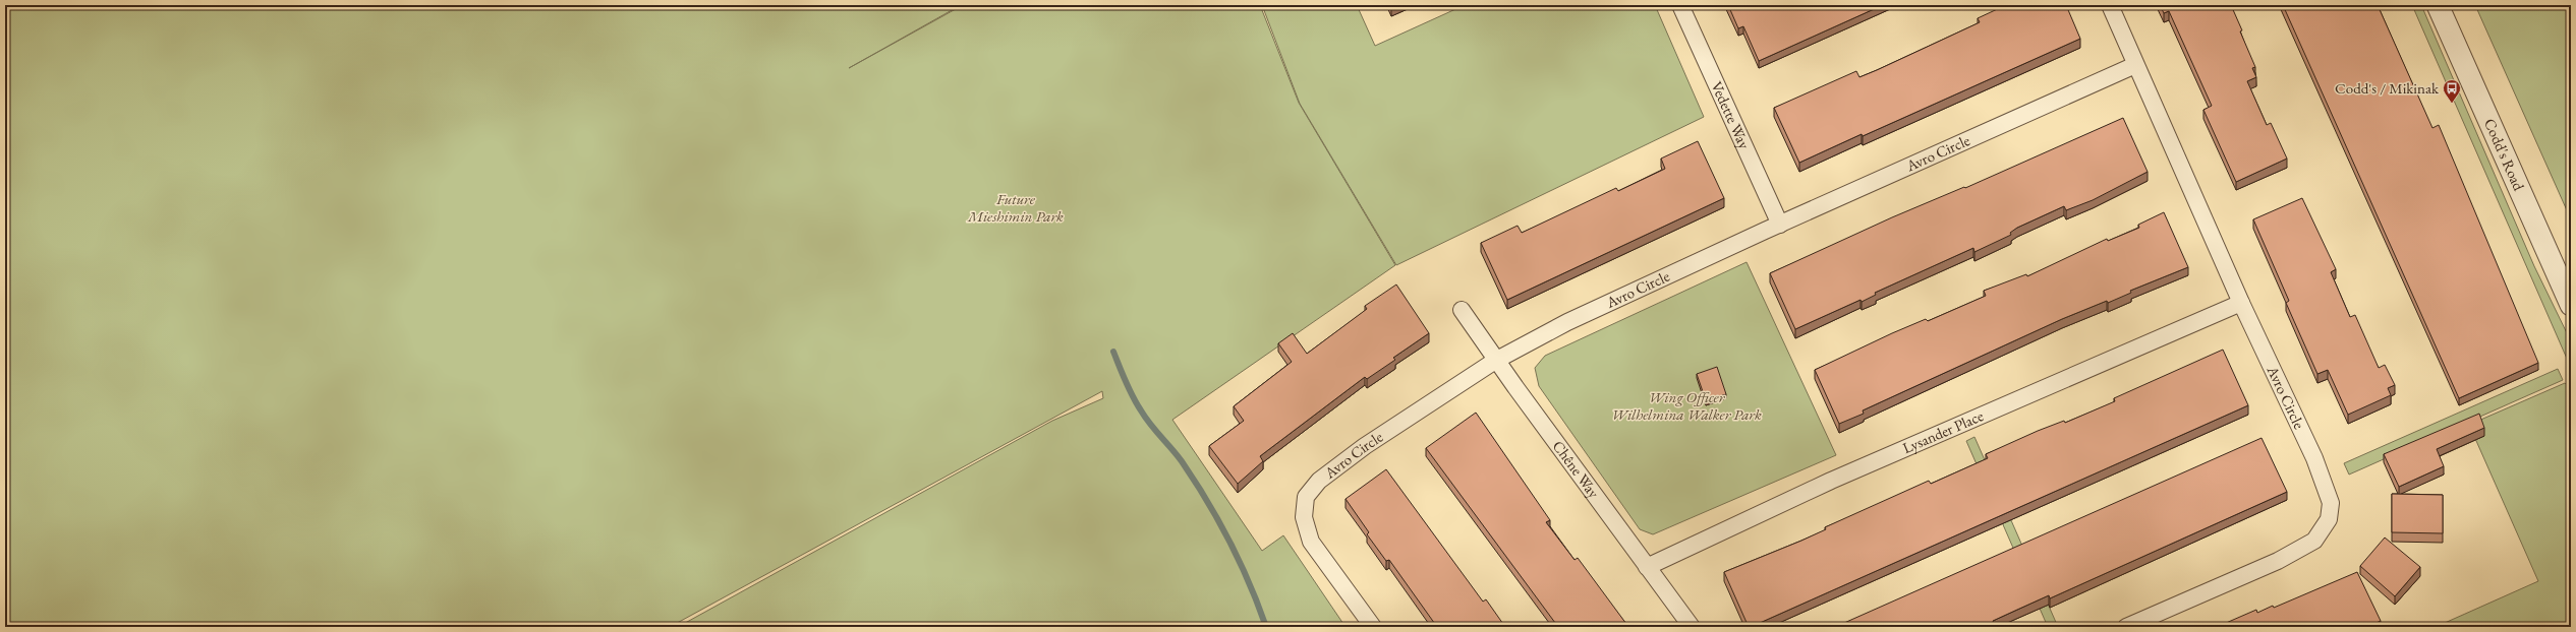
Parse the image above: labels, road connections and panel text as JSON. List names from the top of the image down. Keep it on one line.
{"streets":{"street":["Vedette Way","Avro Circle","Codd's Road","Lysander Place","Chêne Way"]},"crossings":[["Vedette Way","Avro Circle"],["Avro Circle","Lysander Place"],["Avro Circle","Chêne Way"],["Lysander Place","Chêne Way"]],"parks":["Future Mieshimin Park","Wing Officer Wilhelmina Walker Park"],"places":{"bus stop":["Codd's / Mikinak"]}}
